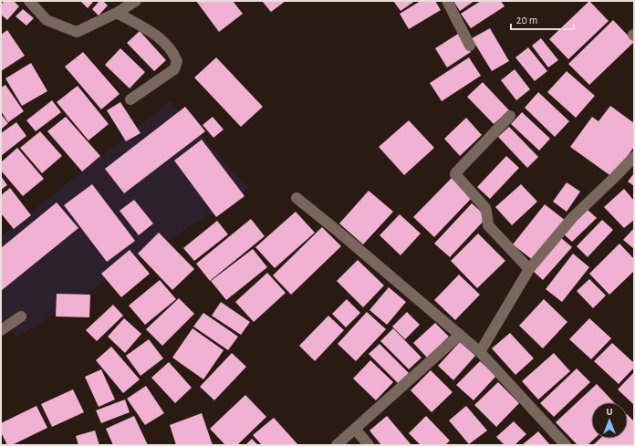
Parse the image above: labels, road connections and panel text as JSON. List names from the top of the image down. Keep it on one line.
{"scale_bar":"20 m","north":"top"}
